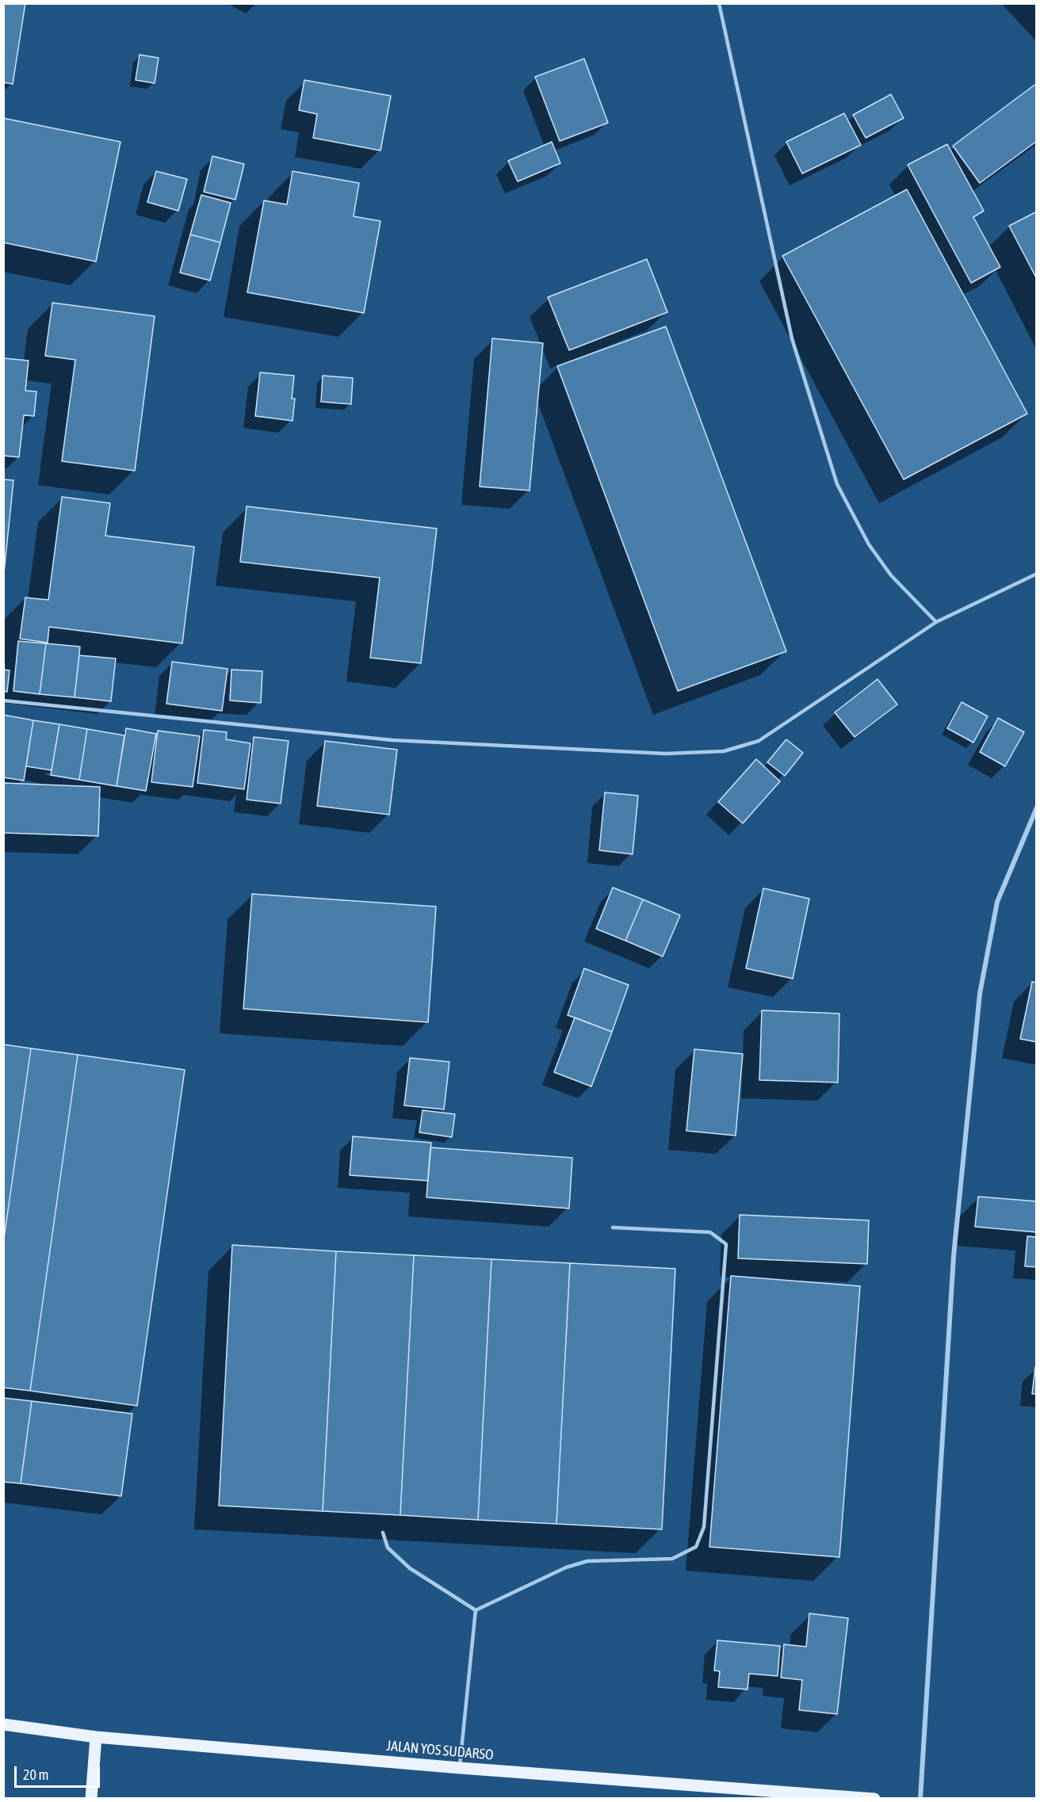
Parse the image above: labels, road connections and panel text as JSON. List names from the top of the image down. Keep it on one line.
{"streets":{"main road":["JALAN YOS SUDARSO"]},"scale_bar":"20 m"}
